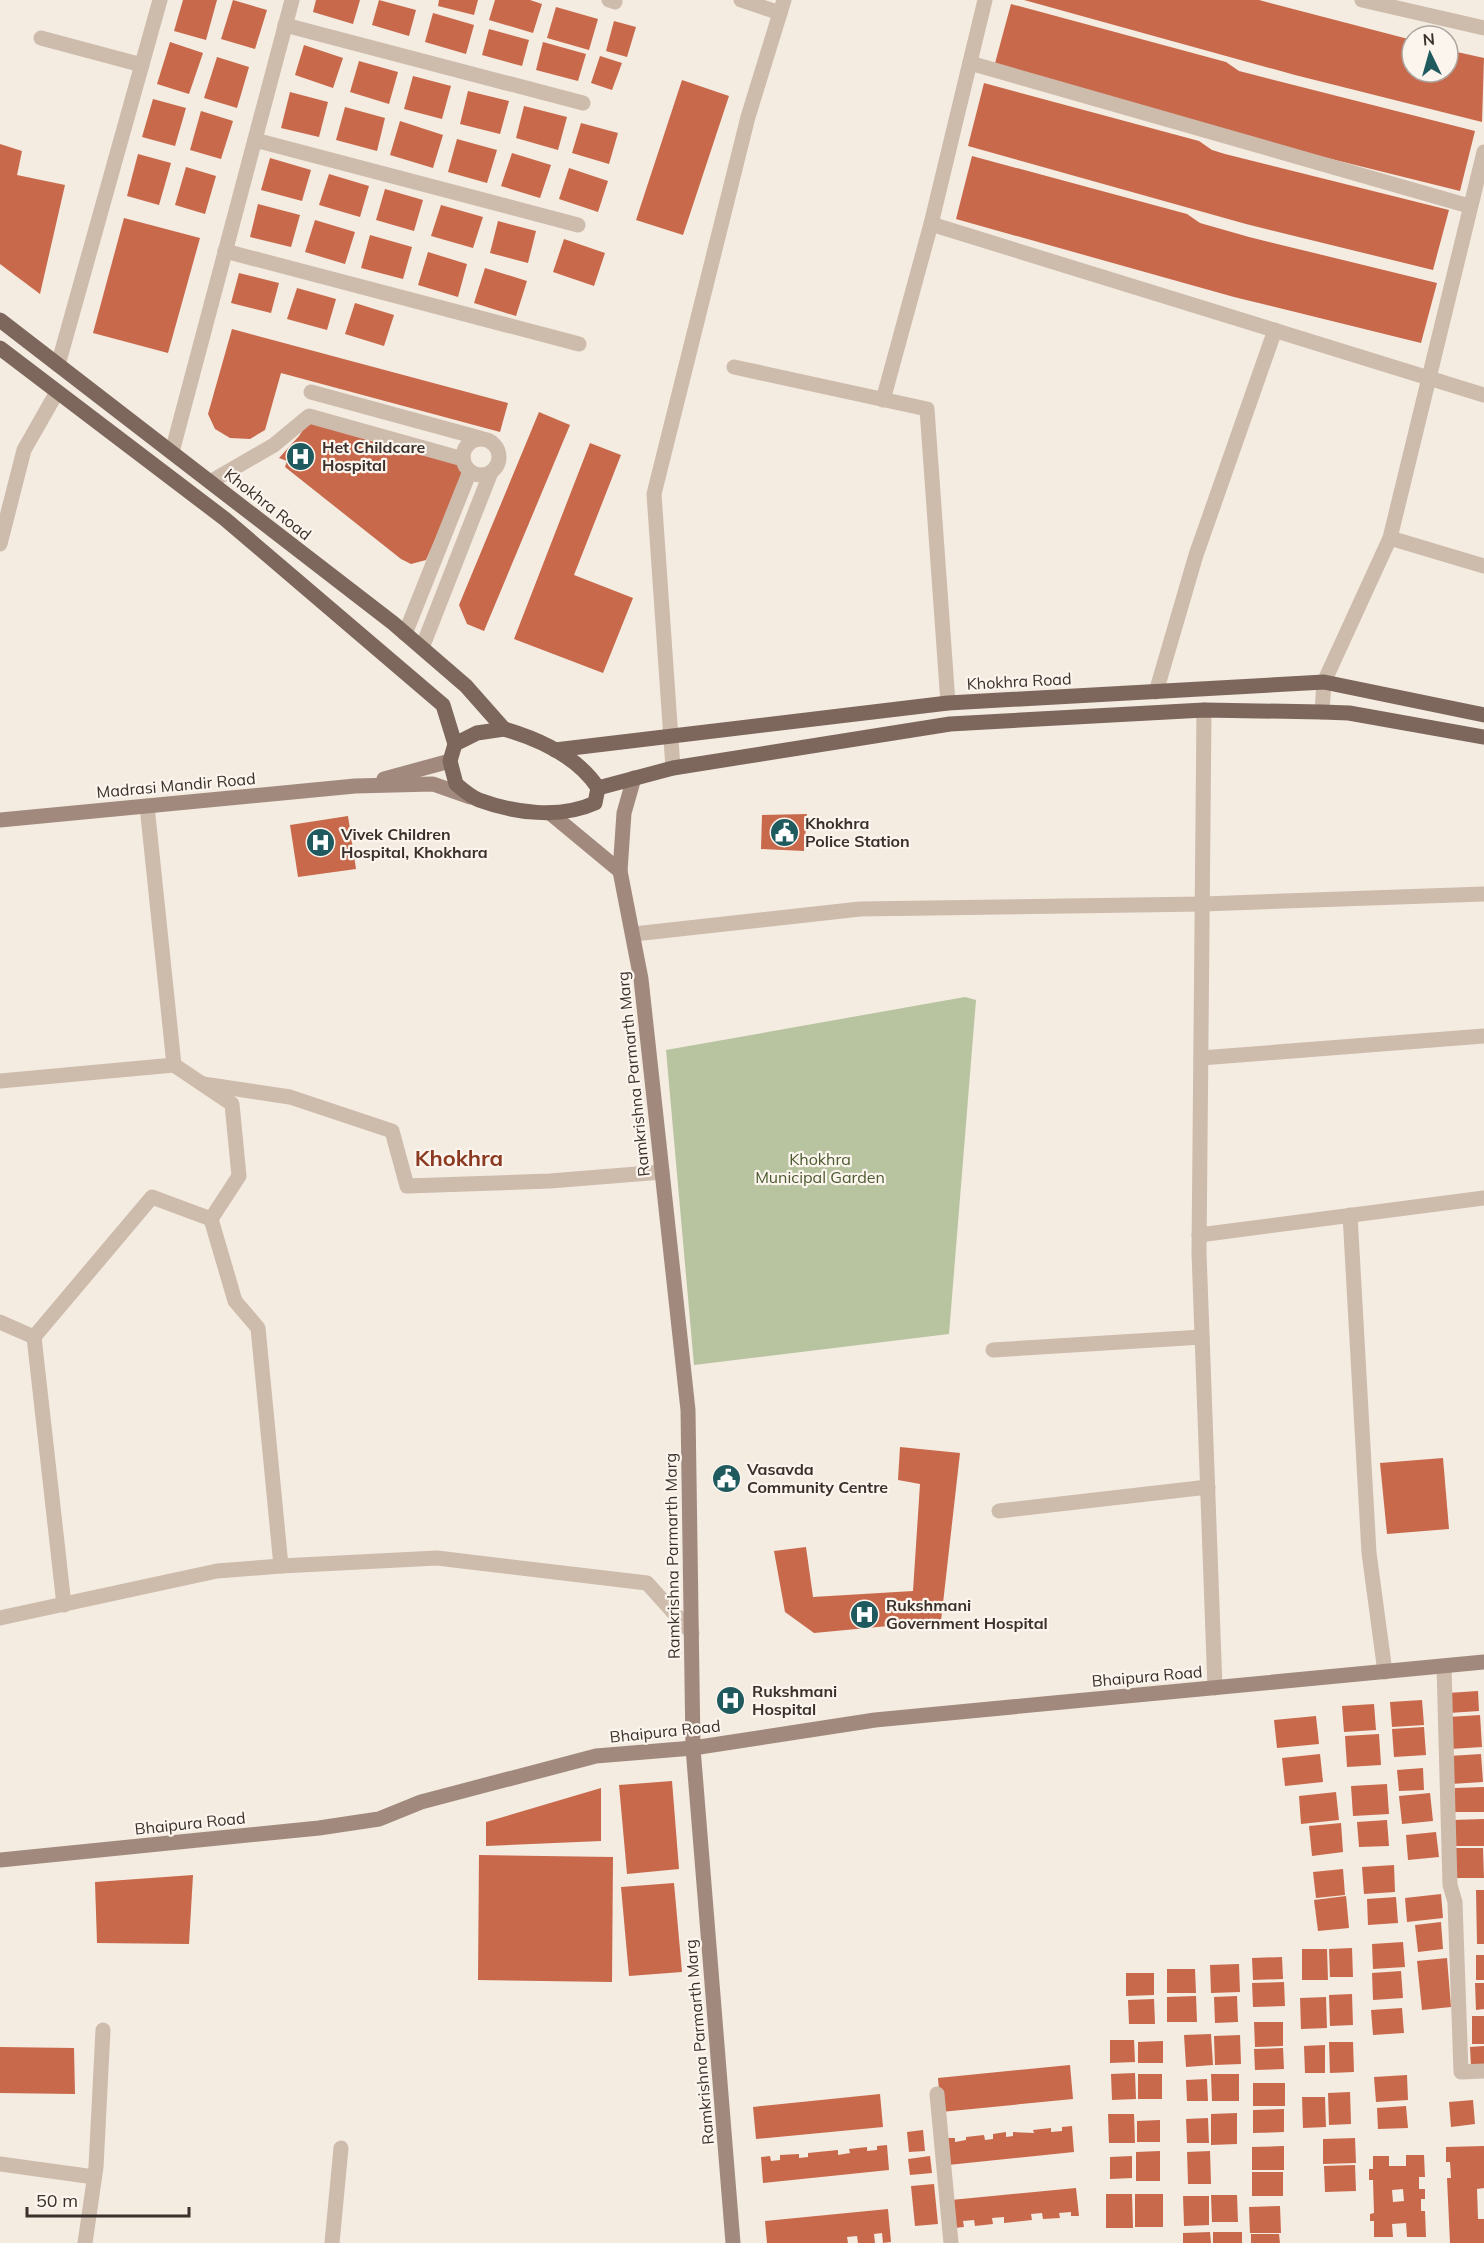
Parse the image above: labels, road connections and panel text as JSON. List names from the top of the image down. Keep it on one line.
{"streets":{"main road":["Khokhra Road"],"street":["Madrasi Mandir Road","Ramkrishna Parmarth Marg","Bhaipura Road"]},"crossings":[["Ramkrishna Parmarth Marg","Bhaipura Road"]],"districts":["Khokhra"],"parks":["Khokhra Municipal Garden"],"places":{"hospital":["Het Childcare Hospital","Vivek Children Hospital, Khokhara","Rukshmani Government Hospital","Rukshmani Hospital"],"public building":["Khokhra Police Station","Vasavda Community Centre"]},"scale_bar":"50 m","north":"top"}
